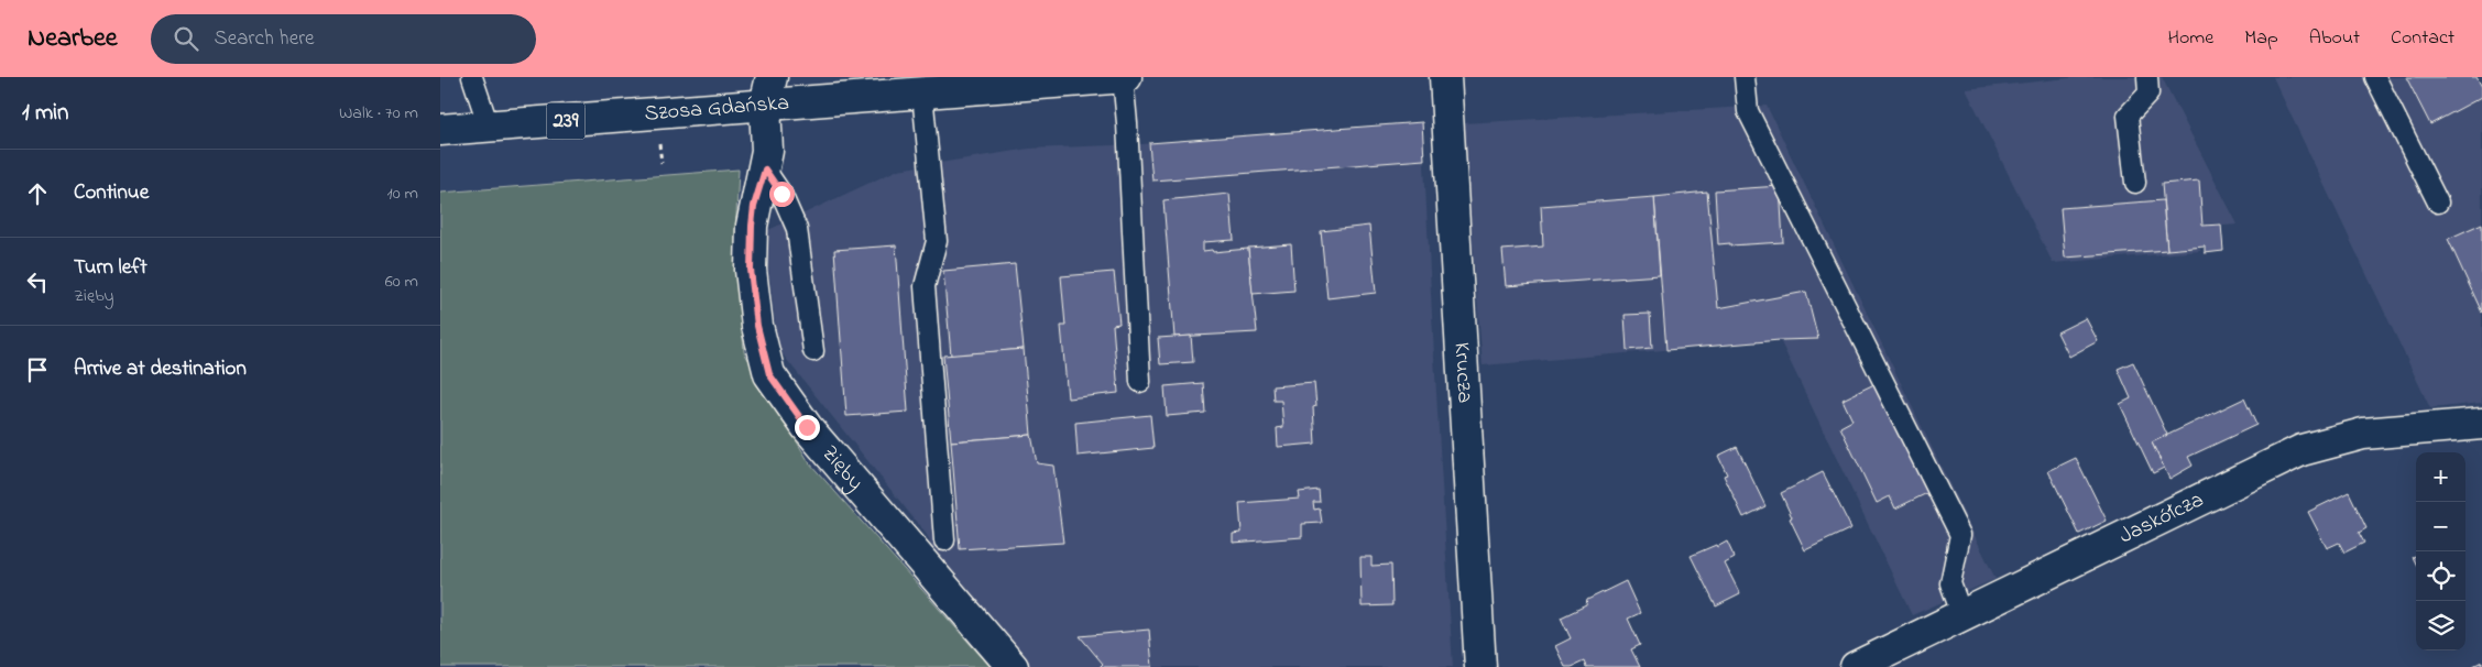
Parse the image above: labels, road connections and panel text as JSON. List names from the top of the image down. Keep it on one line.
{"streets":{"street":["Szosa Gdańska","239","Krucza","Zięby","Jaskółcza"]},"crossings":[["Szosa Gdańska","Zięby"]],"page":{"header":"Nearbee","search":"Search here","nav":["Home","Map","About","Contact"],"heading":["1 min","Walk · 70 m"],"list":[["Continue","10 m"],["Turn left","Zięby","60 m"],"Arrive at destination"],"map_buttons":["+","−"]}}
